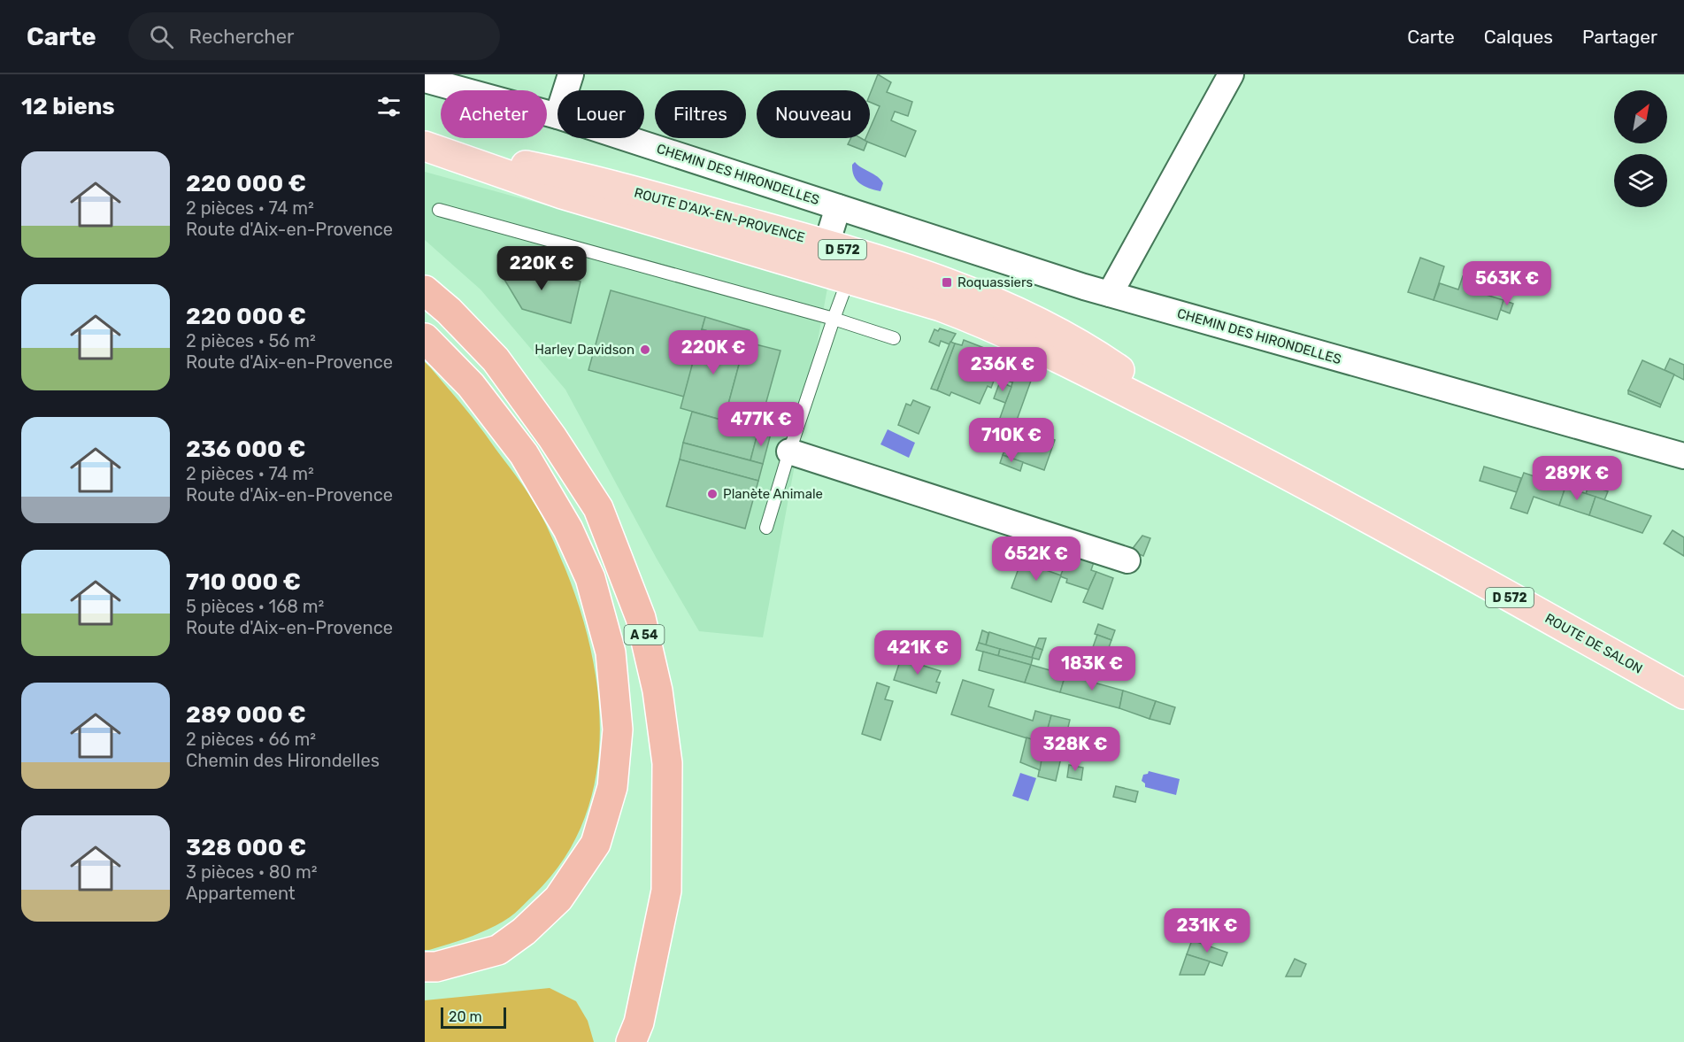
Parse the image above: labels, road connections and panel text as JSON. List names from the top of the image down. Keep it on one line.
{"streets":{"highway":["A 54"],"main road":["ROUTE D'AIX-EN-PROVENCE","D 572","ROUTE DE SALON"],"street":["CHEMIN DES HIRONDELLES"]},"crossings":[["ROUTE D'AIX-EN-PROVENCE","ROUTE DE SALON"]],"places":{"transit":["Roquassiers"],"other":["Harley Davidson","Planète Animale"]},"scale_bar":"20 m","north":"top right","page":{"header":"Carte","search":"Rechercher","nav":["Carte","Calques","Partager"],"heading":"12 biens","chip":["Acheter","Louer","Filtres","Nouveau"],"list":[{"name":"220 000 €","note":"2 pièces · 74 m² · Route d'Aix-en-Provence"},{"name":"220 000 €","note":"2 pièces · 56 m² · Route d'Aix-en-Provence"},{"name":"236 000 €","note":"2 pièces · 74 m² · Route d'Aix-en-Provence"},{"name":"710 000 €","note":"5 pièces · 168 m² · Route d'Aix-en-Provence"},{"name":"289 000 €","note":"2 pièces · 66 m² · Chemin des Hirondelles"},{"name":"328 000 €","note":"3 pièces · 80 m² · Appartement"}],"price":["220K €","563K €","220K €","236K €","477K €","710K €","289K €","652K €","421K €","183K €","328K €","231K €"],"scale":"20 m"}}
